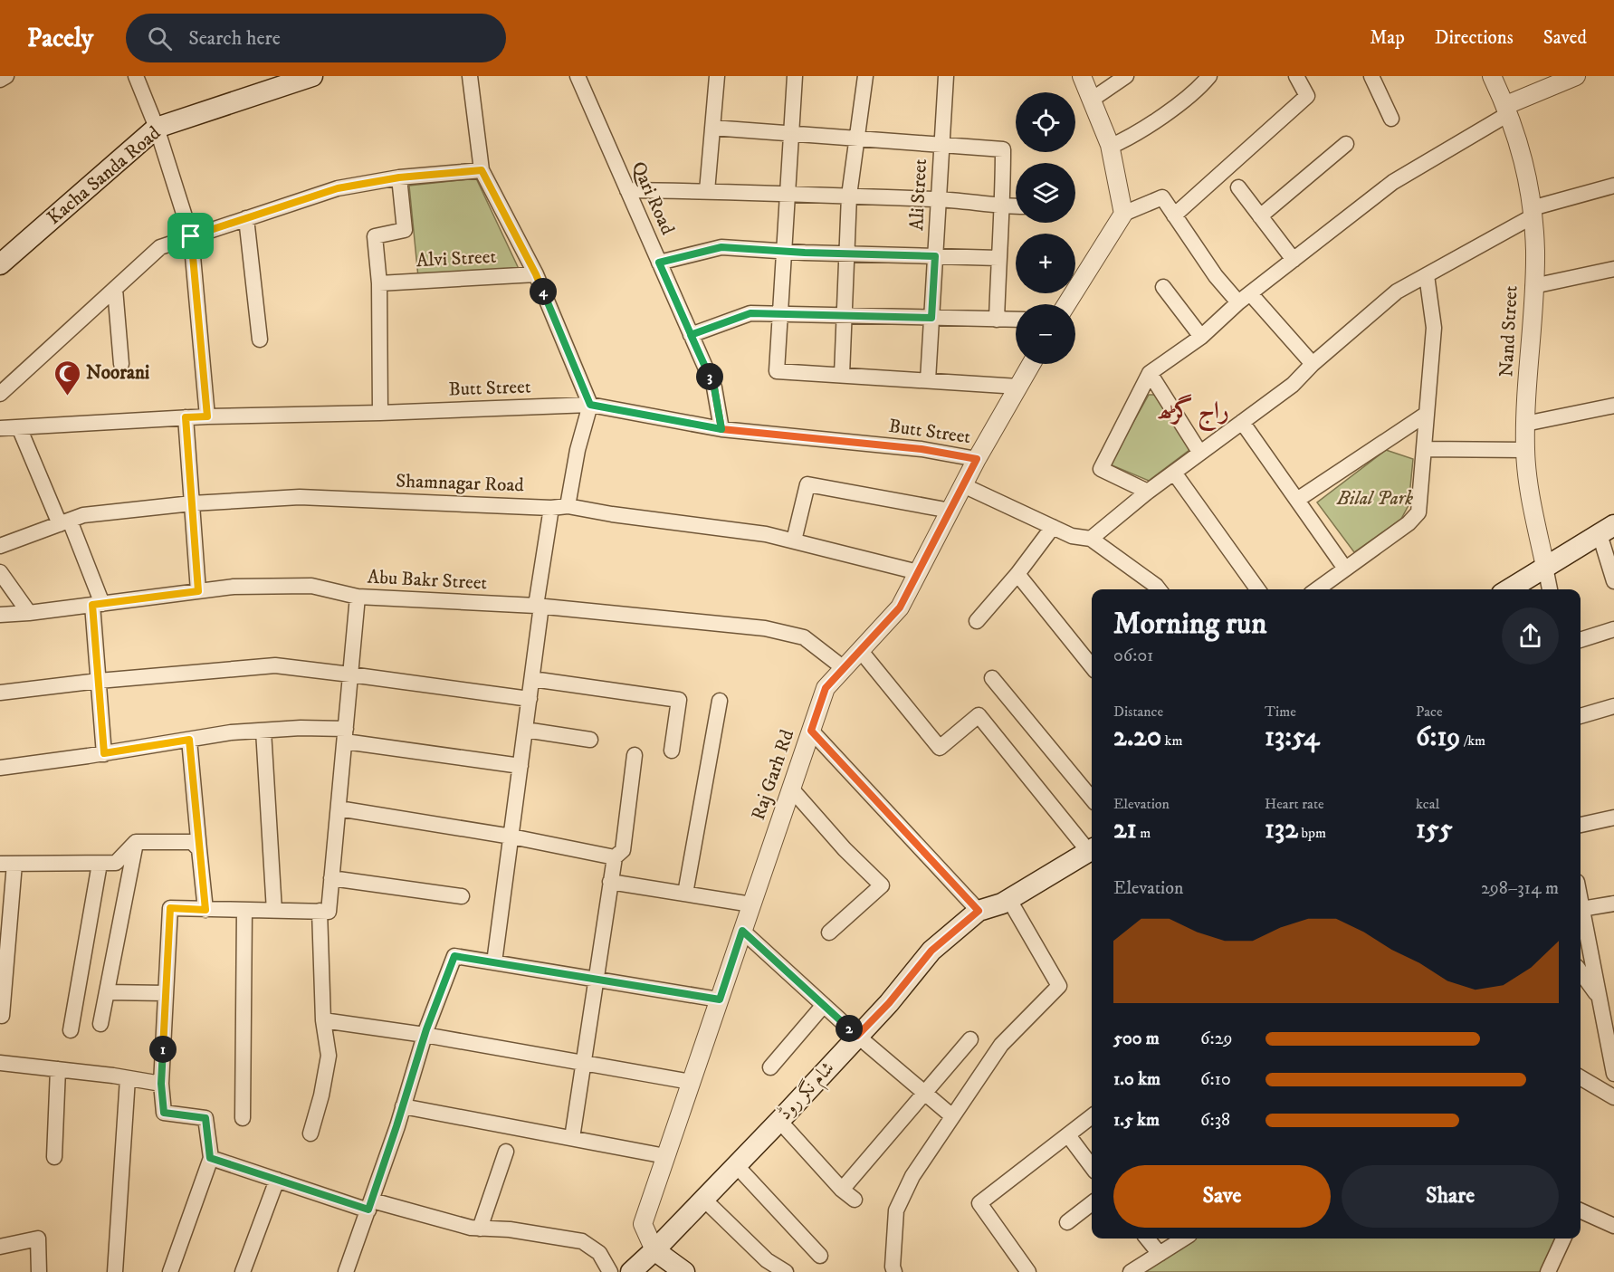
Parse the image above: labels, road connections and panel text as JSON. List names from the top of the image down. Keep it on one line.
{"streets":{"main road":["Kacha Sanda Road","شام نگر روڈ"],"street":["Ali Street","Qari Road","Alvi Street","Nand Street","Butt Street","Shamnagar Road","Abu Bakr Street","Raj Garh Rd"]},"crossings":[["Qari Road","Butt Street"],["Butt Street","Raj Garh Rd"],["Shamnagar Road","Raj Garh Rd"],["Abu Bakr Street","Raj Garh Rd"],["Raj Garh Rd","شام نگر روڈ"]],"districts":["راج گڑھ"],"parks":["Bilal Park"],"places":{"mosque":["Noorani"]},"page":{"header":"Pacely","search":"Search here","nav":["Map","Directions","Saved"],"map_buttons":["+","−"],"pins":["4","3","2","1"],"heading":["Morning run","06:01"],"stats":[["Distance","2.20 km"],["Time","13:54"],["Pace","6:19 /km"],["Elevation","21 m"],["Heart rate","132 bpm"],["kcal","155"]],"chart":["Elevation","298–314 m"],"list":[{"name":"500 m","note":"6:29"},{"name":"1.0 km","note":"6:10"},{"name":"1.5 km","note":"6:38"}],"buttons":["Save","Share"]}}
